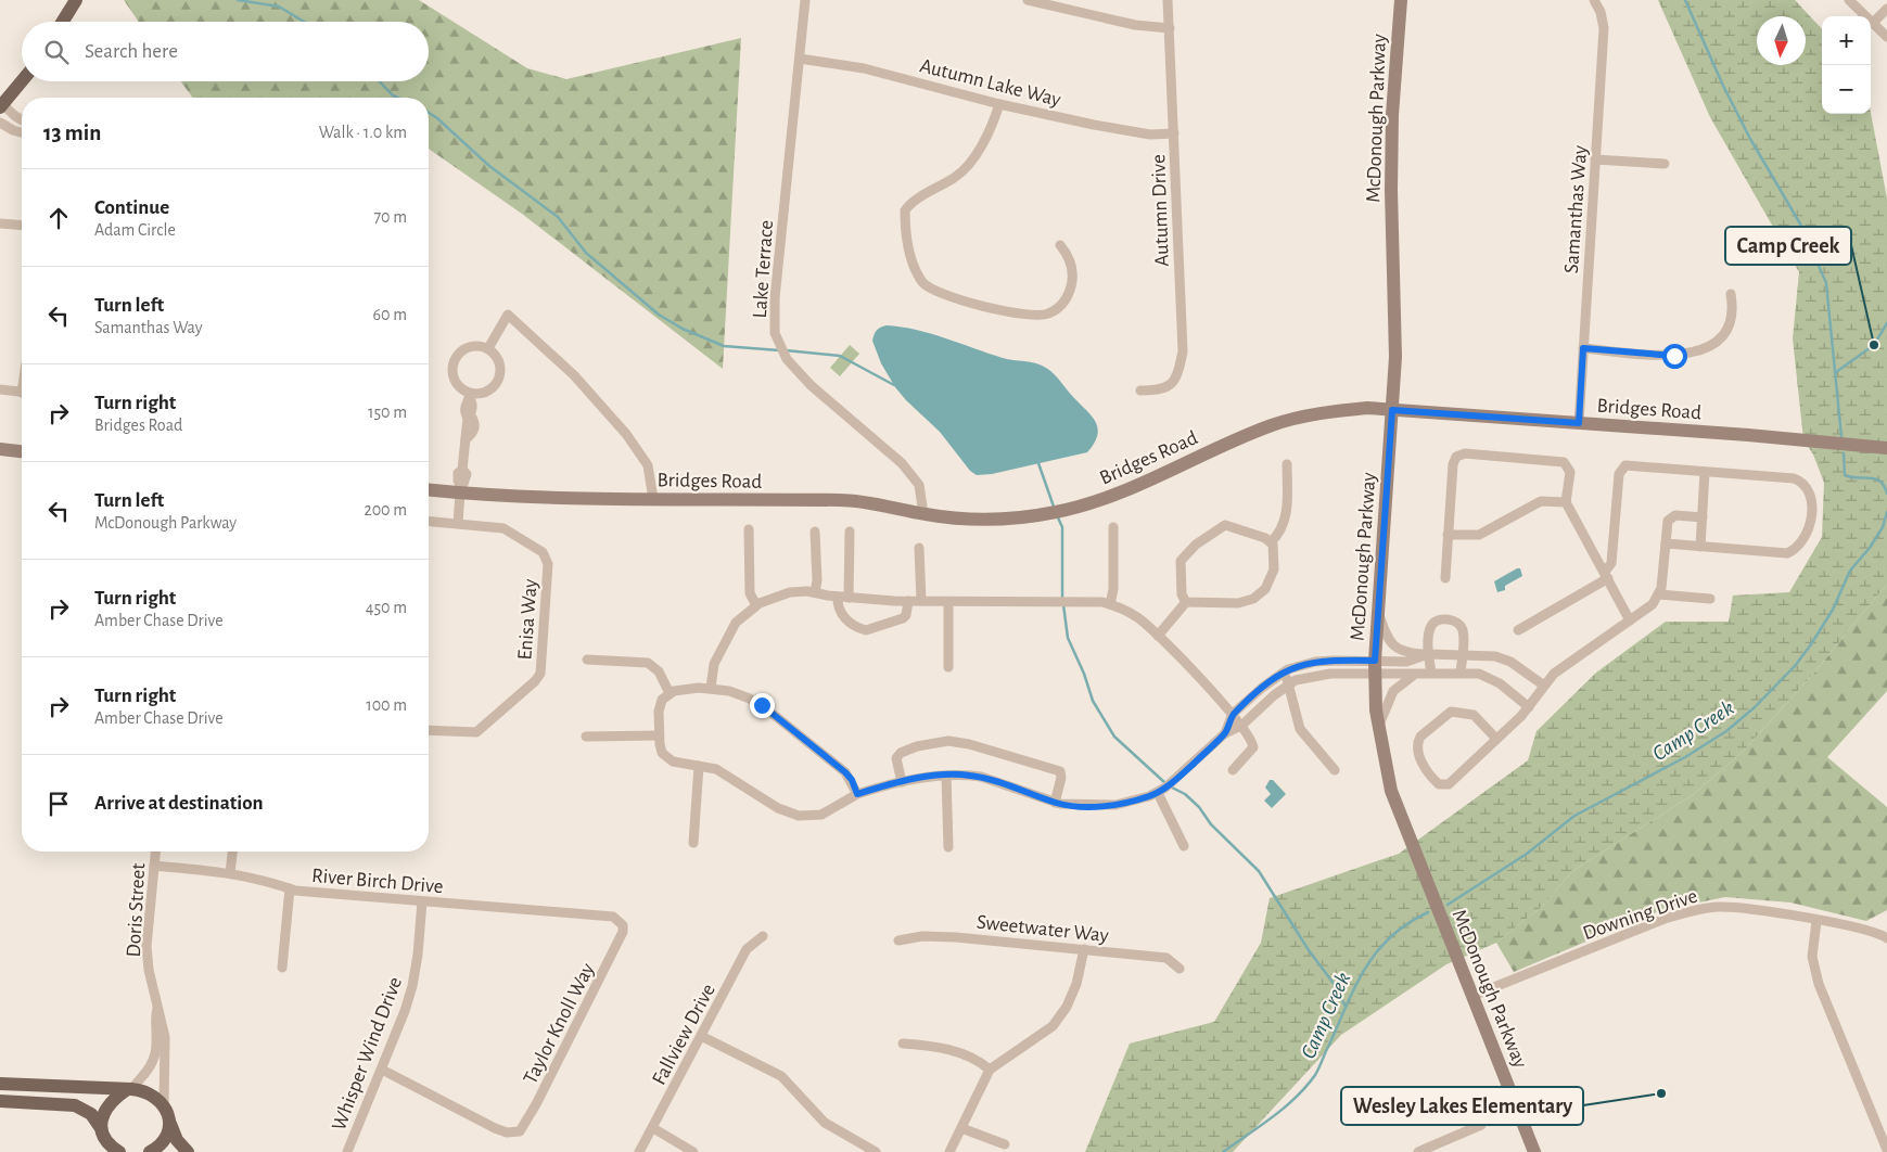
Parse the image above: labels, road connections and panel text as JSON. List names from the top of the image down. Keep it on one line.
{"streets":{"street":["Autumn Lake Way","McDonough Parkway","Samanthas Way","Autumn Drive","Lake Terrace","Bridges Road","Enisa Way","River Birch Drive","Doris Street","Downing Drive","Sweetwater Way","Taylor Knoll Way","Fallview Drive","Whisper Wind Drive"]},"crossings":[["Autumn Lake Way","Autumn Drive"],["Autumn Lake Way","Lake Terrace"],["McDonough Parkway","Bridges Road"],["McDonough Parkway","Downing Drive"],["Samanthas Way","Bridges Road"],["Lake Terrace","Bridges Road"],["River Birch Drive","Doris Street"],["River Birch Drive","Taylor Knoll Way"],["River Birch Drive","Whisper Wind Drive"],["Taylor Knoll Way","Whisper Wind Drive"]],"water":["Camp Creek"],"places":["Camp Creek","Wesley Lakes Elementary"],"north":"bottom","page":{"map_buttons":["+","−"],"search":"Search here","heading":["13 min","Walk · 1.0 km"],"list":[["Continue","Adam Circle","70 m"],["Turn left","Samanthas Way","60 m"],["Turn right","Bridges Road","150 m"],["Turn left","McDonough Parkway","200 m"],["Turn right","Amber Chase Drive","450 m"],["Turn right","Amber Chase Drive","100 m"],"Arrive at destination"]}}
